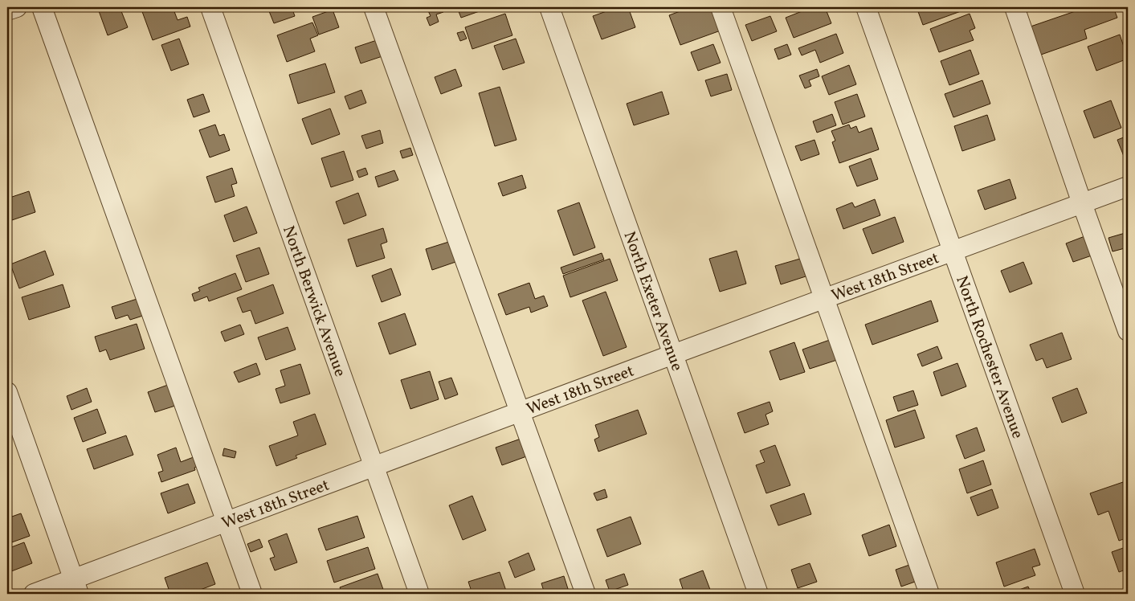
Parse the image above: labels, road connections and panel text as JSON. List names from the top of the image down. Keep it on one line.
{"streets":{"street":["West 18th Street","North Berwick Avenue","North Exeter Avenue","North Rochester Avenue"]},"crossings":[["West 18th Street","North Berwick Avenue"],["West 18th Street","North Exeter Avenue"],["West 18th Street","North Rochester Avenue"]]}
